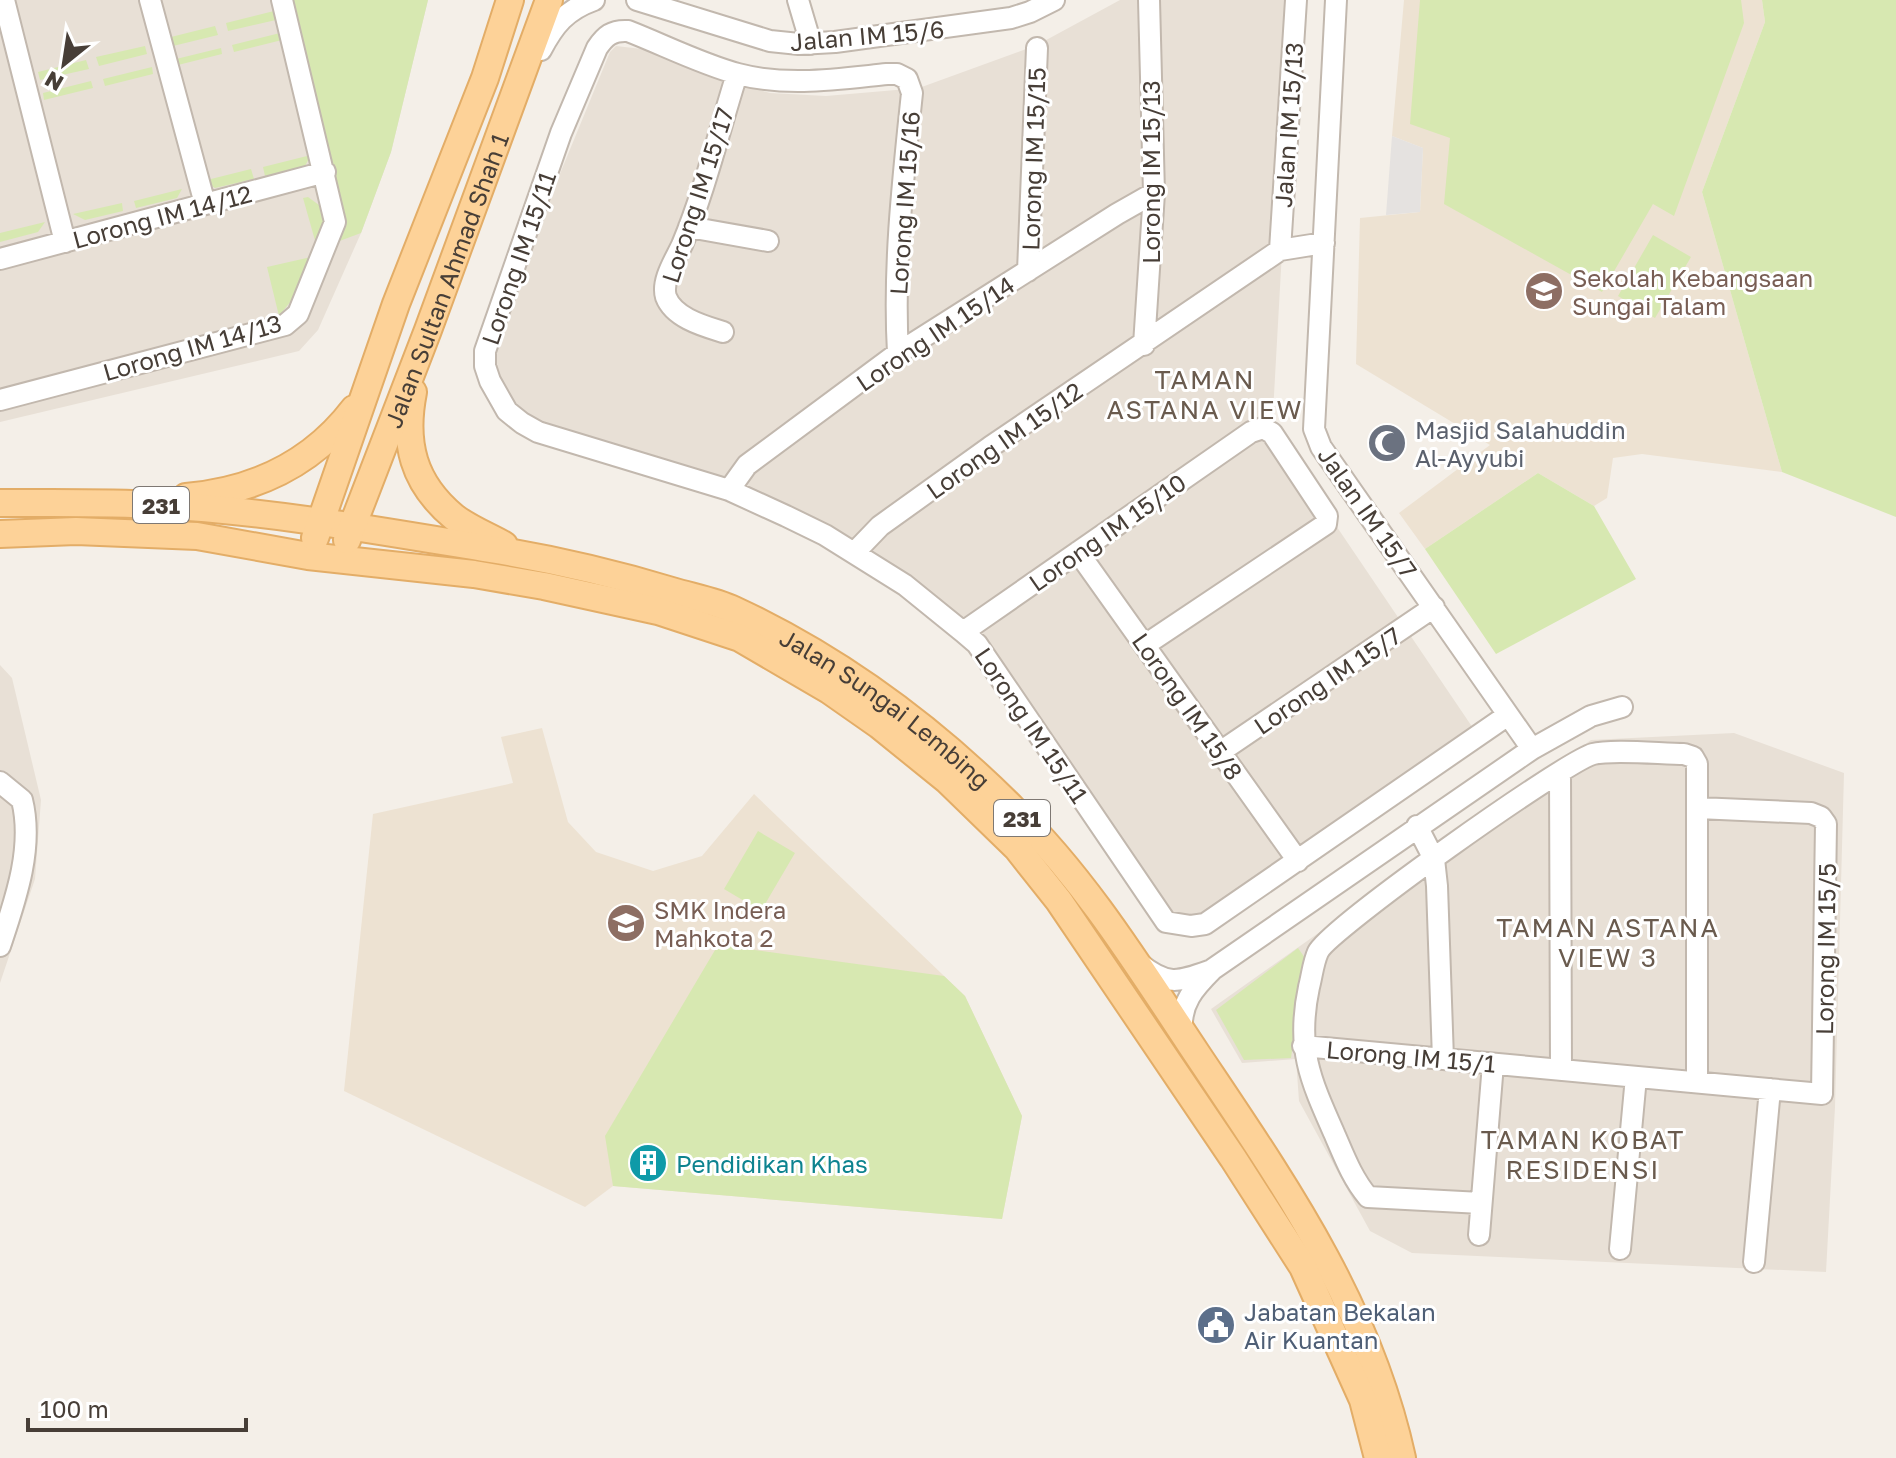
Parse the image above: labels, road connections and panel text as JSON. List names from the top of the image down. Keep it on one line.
{"streets":{"main road":["Jalan Sultan Ahmad Shah 1","231","Jalan Sungai Lembing"],"street":["Jalan IM 15/6","Jalan IM 15/13","Lorong IM 15/15","Lorong IM 15/13","Lorong IM 15/17","Lorong IM 15/16","Lorong IM 14/12","Lorong IM 15/11","Lorong IM 15/14","Lorong IM 14/13","Lorong IM 15/12","Jalan IM 15/7","Lorong IM 15/10","Lorong IM 15/7","Lorong IM 15/8","Lorong IM 15/5","Lorong IM 15/1"]},"crossings":[["Jalan IM 15/13","Lorong IM 15/12"],["Lorong IM 15/15","Lorong IM 15/14"],["Lorong IM 15/13","Lorong IM 15/14"],["Lorong IM 15/13","Lorong IM 15/12"],["Lorong IM 15/17","Lorong IM 15/16"],["Lorong IM 15/16","Lorong IM 15/11"],["Lorong IM 15/16","Lorong IM 15/14"],["Lorong IM 14/12","Lorong IM 14/13"],["Lorong IM 15/11","Lorong IM 15/14"],["Lorong IM 15/11","Lorong IM 15/12"],["Lorong IM 15/11","Jalan IM 15/7"],["Lorong IM 15/11","Lorong IM 15/10"],["Lorong IM 15/11","Lorong IM 15/8"],["Jalan Sultan Ahmad Shah 1","Jalan Sungai Lembing"],["Lorong IM 15/12","Jalan IM 15/7"],["Jalan IM 15/7","Lorong IM 15/7"],["Lorong IM 15/10","Lorong IM 15/8"],["Lorong IM 15/7","Lorong IM 15/8"],["Lorong IM 15/5","Lorong IM 15/1"]],"districts":["TAMAN ASTANA VIEW","TAMAN ASTANA VIEW 3","TAMAN KOBAT RESIDENSI"],"places":{"school or university":["Sekolah Kebangsaan Sungai Talam","SMK Indera Mahkota 2"],"mosque":["Masjid Salahuddin Al-Ayyubi"],"building":["Pendidikan Khas"],"public building":["Jabatan Bekalan Air Kuantan"]},"scale_bar":"100 m","north":"bottom left"}
